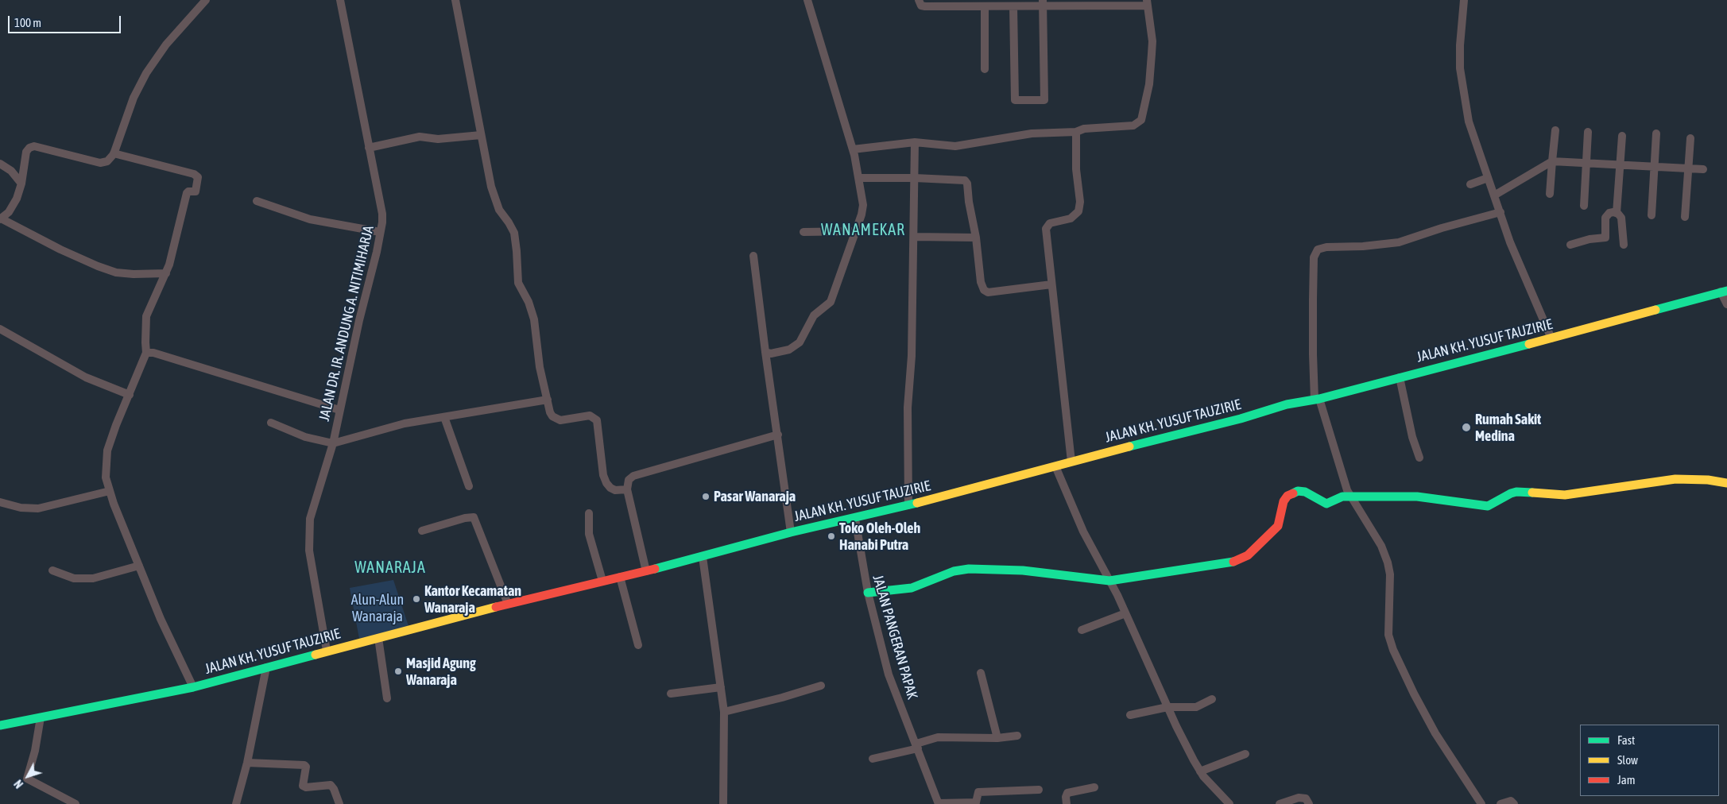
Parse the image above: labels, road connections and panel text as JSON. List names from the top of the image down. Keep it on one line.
{"streets":{"main road":["JALAN KH. YUSUF TAUZIRIE"],"street":["JALAN DR. IR. ANDUNG A. NITIMIHARJA","JALAN PANGERAN PAPAK"]},"crossings":[["JALAN DR. IR. ANDUNG A. NITIMIHARJA","JALAN KH. YUSUF TAUZIRIE"],["JALAN KH. YUSUF TAUZIRIE","JALAN PANGERAN PAPAK"]],"districts":["WANAMEKAR","WANARAJA"],"parks":["Alun-Alun Wanaraja"],"places":["Rumah Sakit Medina","Pasar Wanaraja","Toko Oleh-Oleh Hanabi Putra","Kantor Kecamatan Wanaraja","Masjid Agung Wanaraja"],"legend":["Fast","Slow","Jam"],"scale_bar":"100 m","north":"bottom left"}
